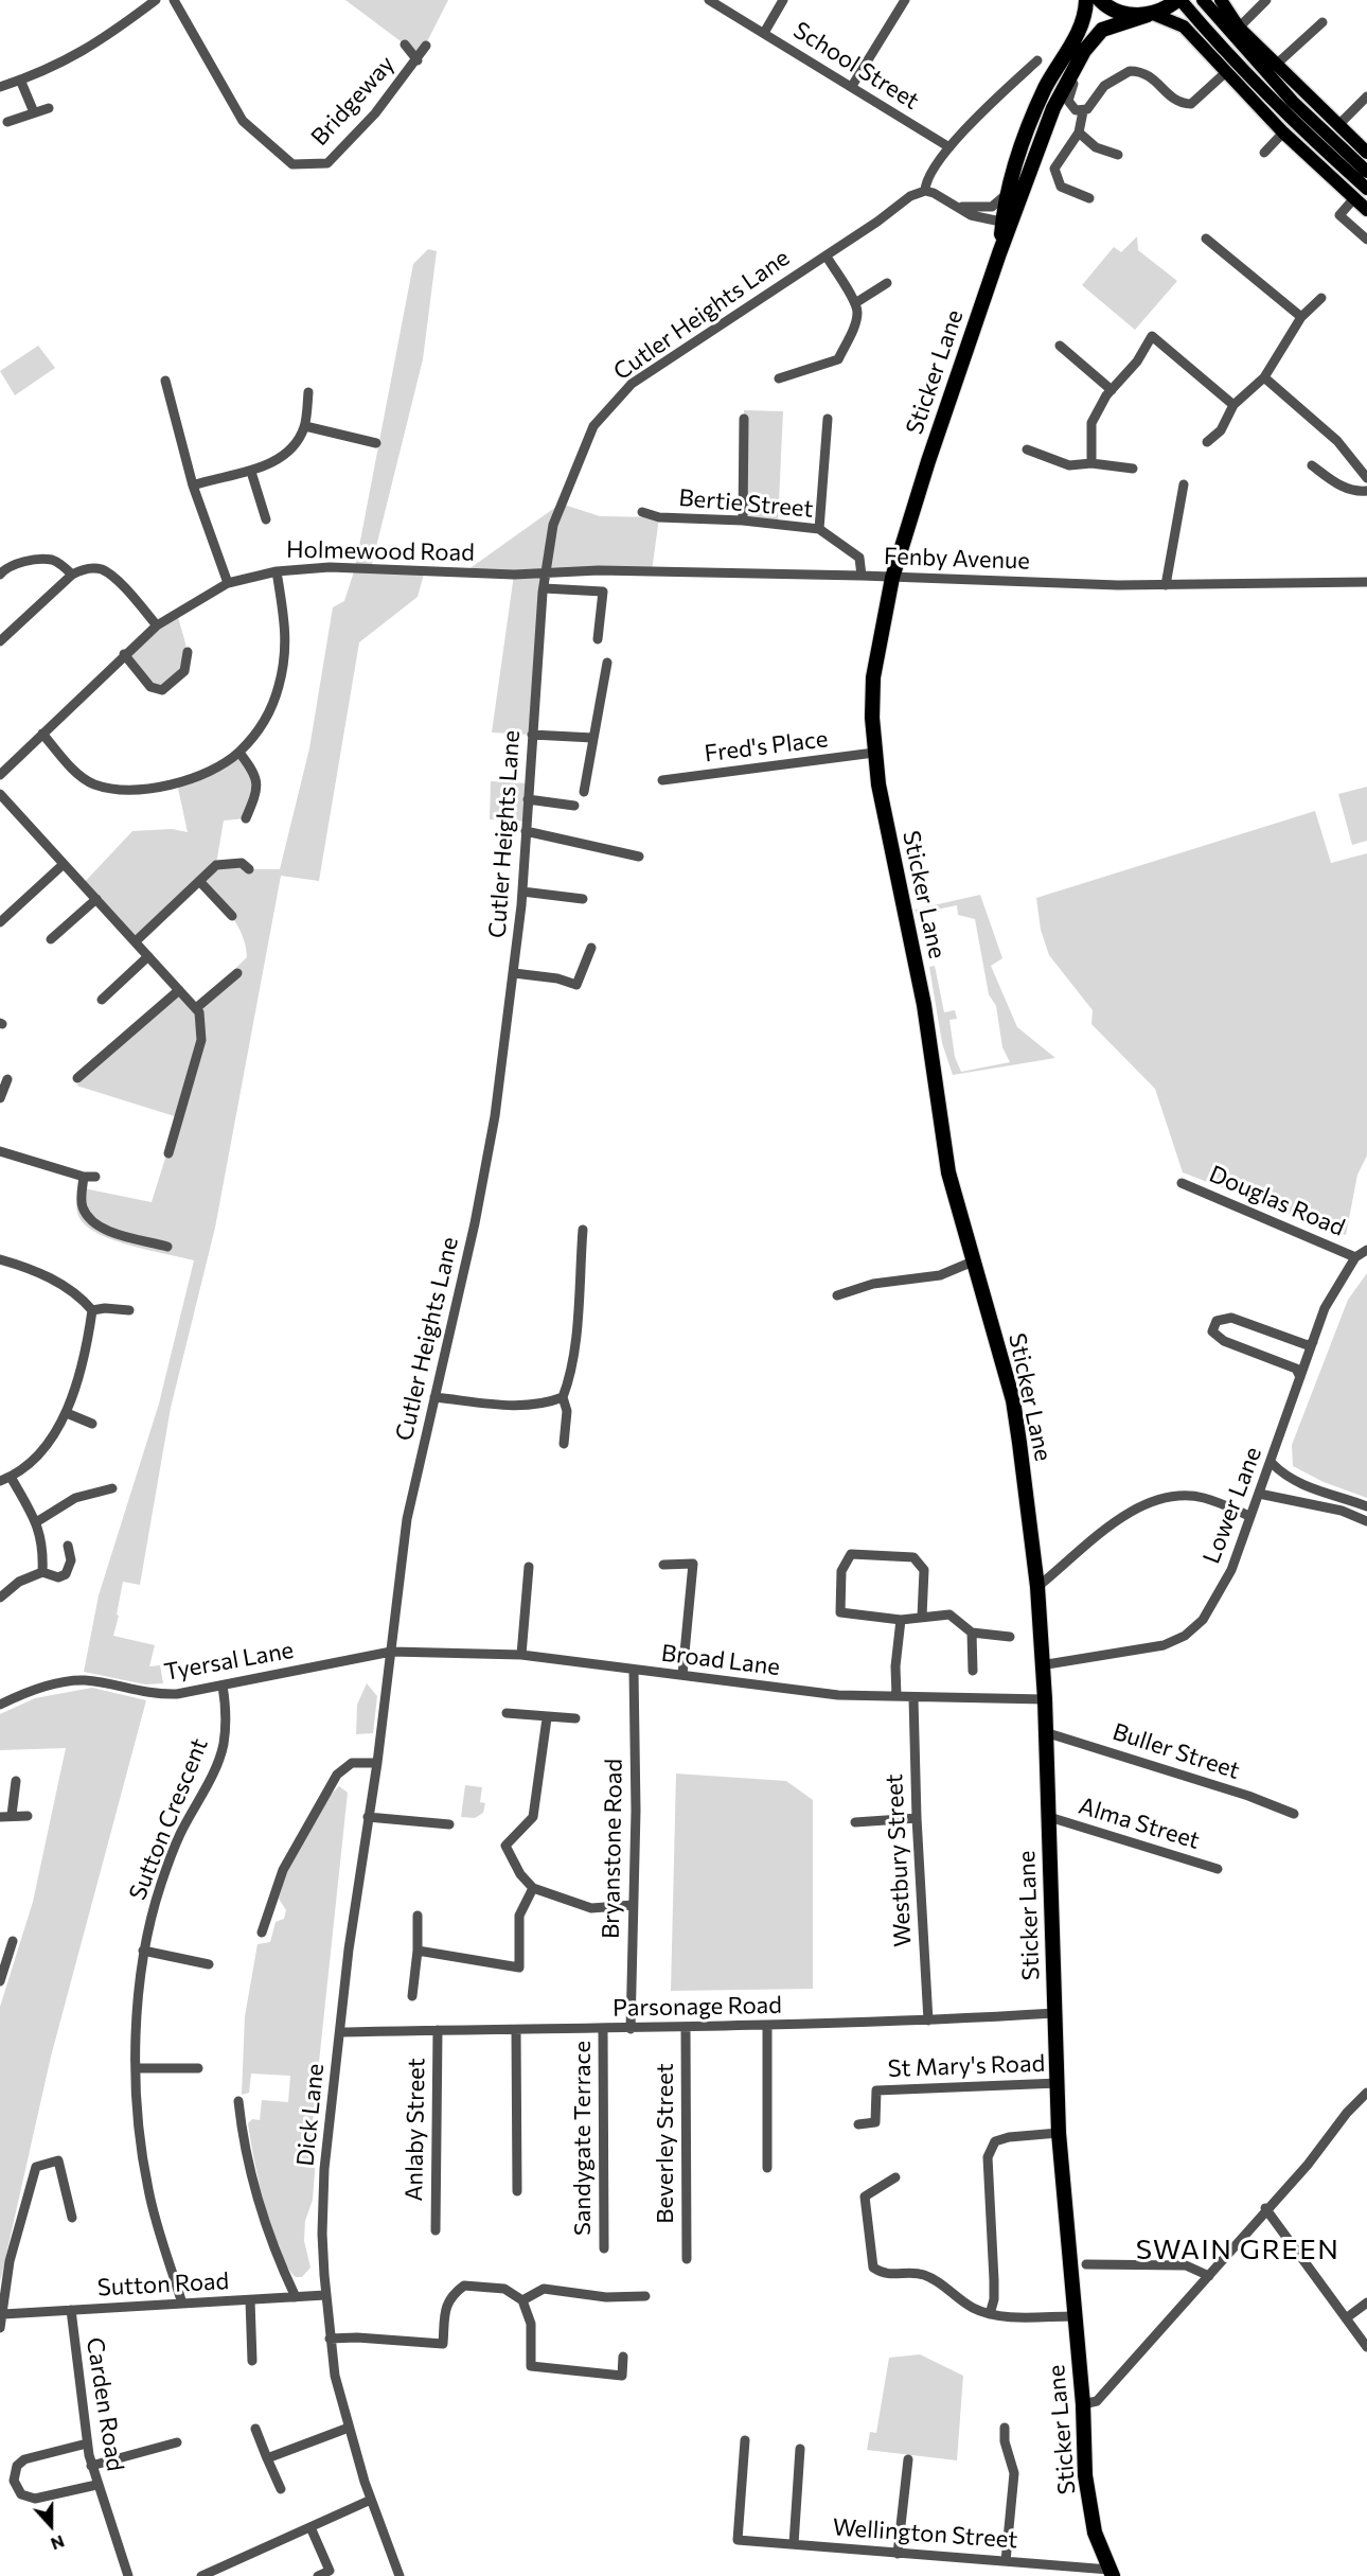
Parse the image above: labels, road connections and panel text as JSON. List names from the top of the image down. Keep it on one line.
{"streets":{"highway":["Sticker Lane"],"street":["School Street","Bridgeway","Cutler Heights Lane","Bertie Street","Holmewood Road","Fenby Avenue","Fred's Place","Douglas Road","Lower Lane","Broad Lane","Tyersal Lane","Buller Street","Sutton Crescent","Alma Street","Bryanstone Road","Westbury Street","Parsonage Road","St Mary's Road","Dick Lane","Anlaby Street","Sandygate Terrace","Beverley Street","Sutton Road","Carden Road","Wellington Street"]},"crossings":[["Cutler Heights Lane","Holmewood Road"],["Cutler Heights Lane","Fenby Avenue"],["Cutler Heights Lane","Broad Lane"],["Cutler Heights Lane","Tyersal Lane"],["Cutler Heights Lane","Dick Lane"],["Sticker Lane","Fenby Avenue"],["Sticker Lane","Fred's Place"],["Sticker Lane","Lower Lane"],["Sticker Lane","Broad Lane"],["Sticker Lane","Buller Street"],["Sticker Lane","Alma Street"],["Sticker Lane","Parsonage Road"],["Sticker Lane","St Mary's Road"],["Sticker Lane","Wellington Street"],["Bertie Street","Fenby Avenue"],["Holmewood Road","Fenby Avenue"],["Douglas Road","Lower Lane"],["Broad Lane","Tyersal Lane"],["Broad Lane","Bryanstone Road"],["Broad Lane","Westbury Street"],["Broad Lane","Dick Lane"],["Tyersal Lane","Sutton Crescent"],["Tyersal Lane","Dick Lane"],["Sutton Crescent","Sutton Road"],["Bryanstone Road","Parsonage Road"],["Westbury Street","Parsonage Road"],["Parsonage Road","Dick Lane"],["Parsonage Road","Anlaby Street"],["Parsonage Road","Sandygate Terrace"],["Parsonage Road","Beverley Street"],["Dick Lane","Sutton Road"],["Sutton Road","Carden Road"]],"districts":["SWAIN GREEN"],"north":"bottom"}
